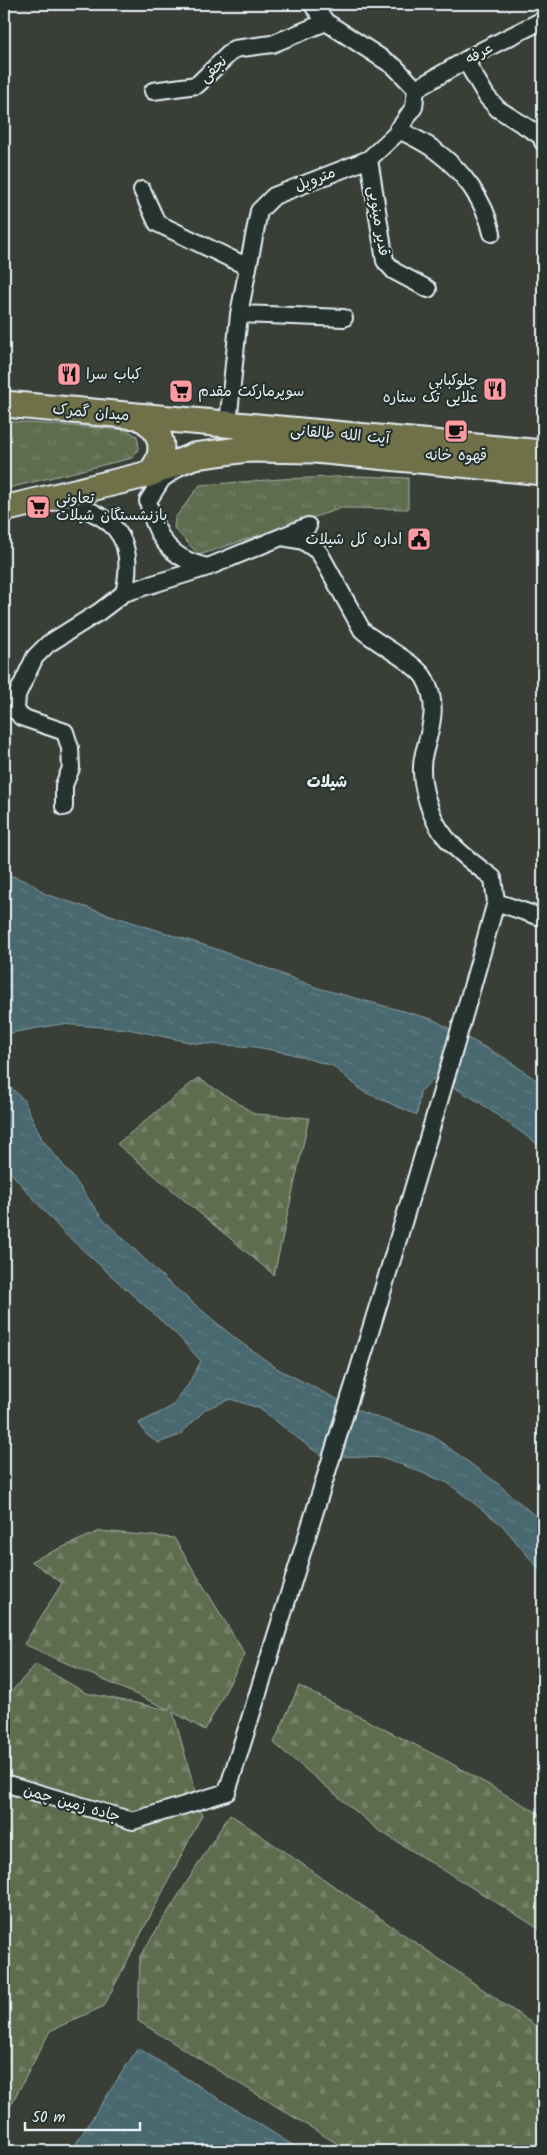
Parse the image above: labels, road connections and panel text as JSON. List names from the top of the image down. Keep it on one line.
{"streets":{"main road":["میدان گمرک","آیت الله طالقانی"],"street":["عرفه","نجفی","متروپل","قدیر مینویی","جاده زمین چمن"]},"crossings":[["عرفه","متروپل"],["متروپل","قدیر مینویی"],["متروپل","آیت الله طالقانی"],["میدان گمرک","آیت الله طالقانی"]],"districts":["شیلات"],"places":{"restaurant":["کباب سرا","چلوکبابی علایی تک ستاره"],"supermarket":["سوپرمارکت مقدم","تعاونی بازنشستگان شیلات"],"cafe":["قهوه خانه"],"public building":["اداره کل شیلات"]},"scale_bar":"50 m"}
